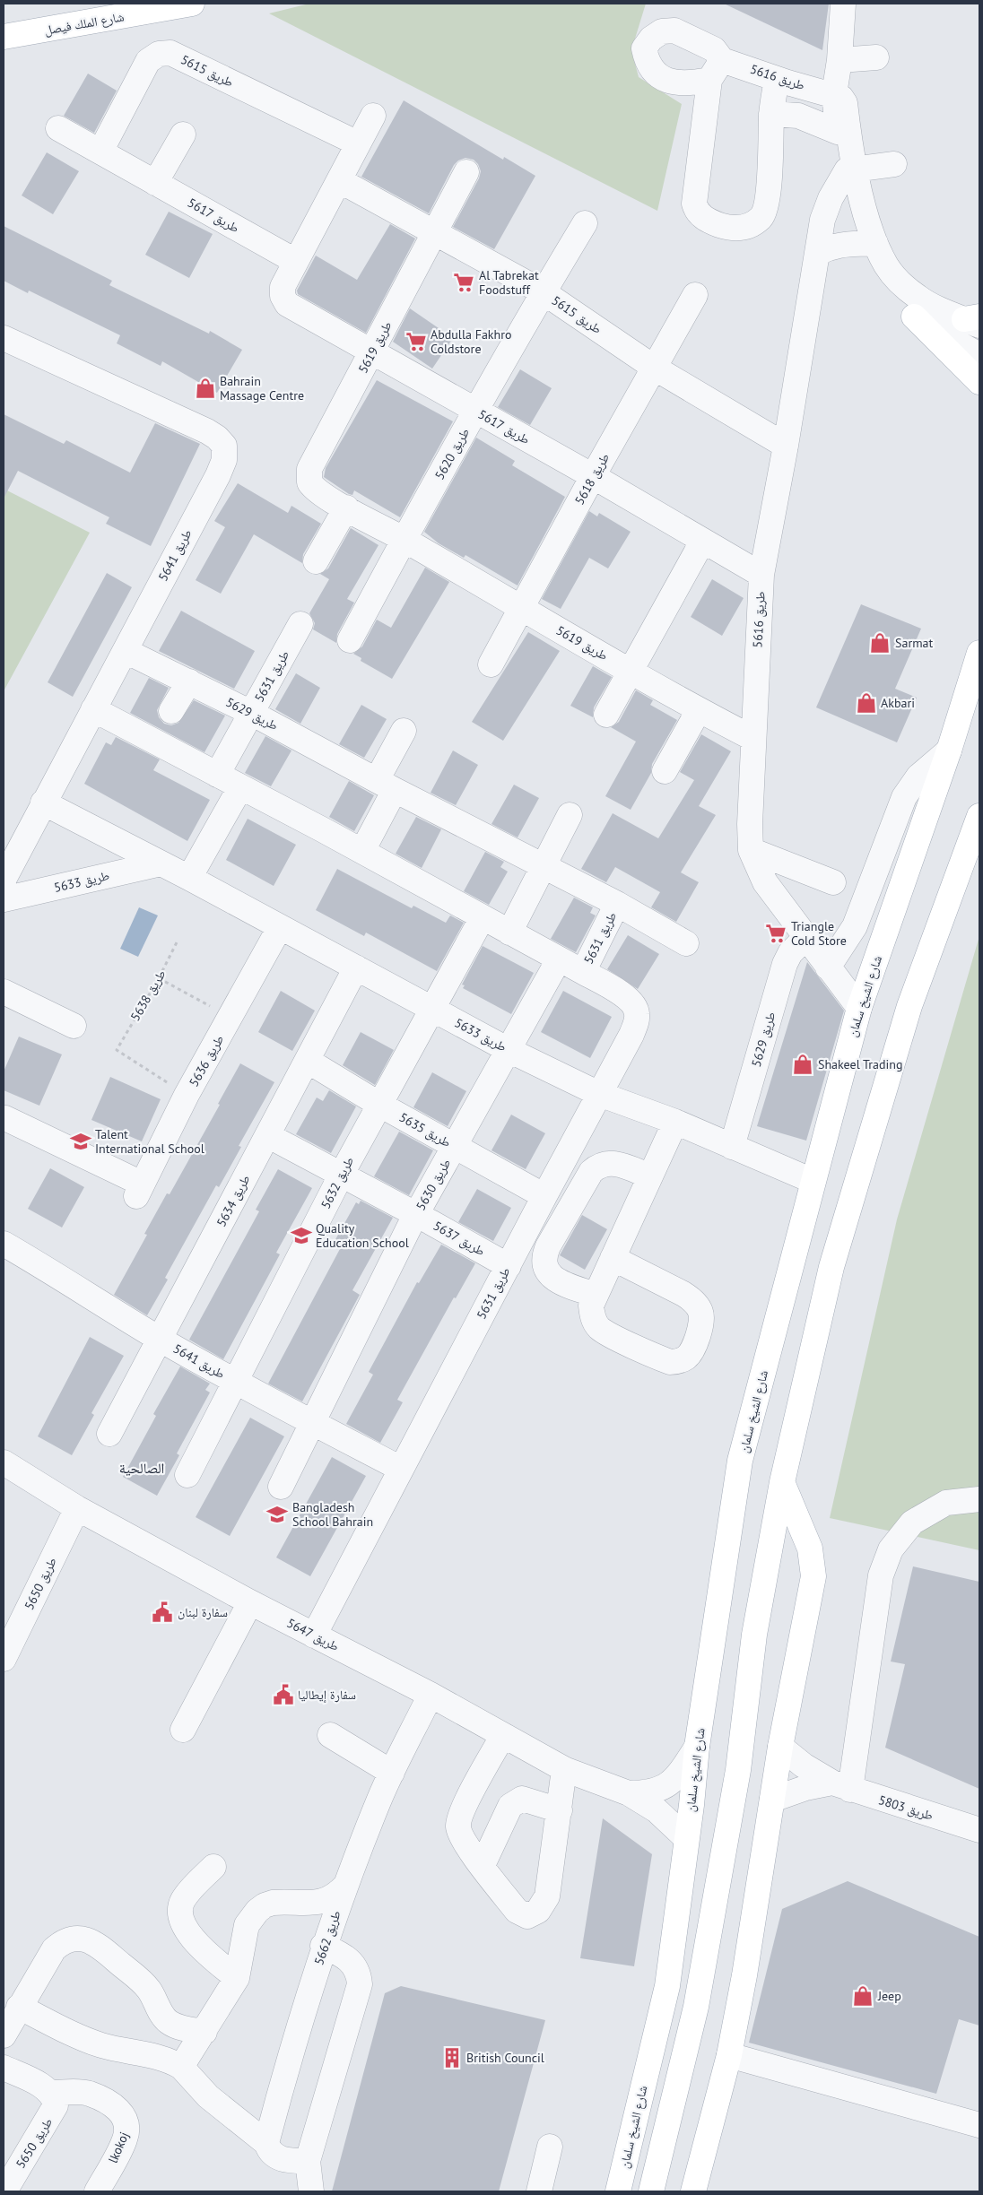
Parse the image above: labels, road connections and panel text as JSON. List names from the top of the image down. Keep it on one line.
{"streets":{"main road":["شارع الملك فيصل","شارع الشيخ سلمان"],"street":["طريق 5615","طريق 5616","طريق 5617","طريق 5619","طريق 5620","طريق 5618","طريق 5641","طريق 5631","طريق 5629","طريق 5633","طريق 5636","طريق 5635","طريق 5632","طريق 5630","طريق 5634","طريق 5637","طريق 5650","طريق 5647","طريق 5803","طريق 5662","lkokoj"],"path":["طريق 5638"]},"crossings":[["طريق 5615","طريق 5616"],["طريق 5615","طريق 5617"],["طريق 5615","طريق 5619"],["طريق 5615","طريق 5620"],["طريق 5615","طريق 5618"],["طريق 5616","طريق 5617"],["طريق 5616","طريق 5619"],["طريق 5616","طريق 5629"],["طريق 5616","شارع الشيخ سلمان"],["طريق 5617","طريق 5619"],["طريق 5617","طريق 5620"],["طريق 5617","طريق 5618"],["طريق 5619","طريق 5620"],["طريق 5619","طريق 5618"],["طريق 5641","طريق 5631"],["طريق 5641","طريق 5629"],["طريق 5641","طريق 5633"],["طريق 5641","طريق 5632"],["طريق 5641","طريق 5630"],["طريق 5641","طريق 5634"],["طريق 5631","طريق 5629"],["طريق 5631","طريق 5633"],["طريق 5631","طريق 5635"],["طريق 5631","طريق 5632"],["طريق 5631","طريق 5630"],["طريق 5631","طريق 5637"],["طريق 5631","طريق 5647"],["طريق 5629","طريق 5633"],["طريق 5633","شارع الشيخ سلمان"],["طريق 5633","طريق 5636"],["طريق 5633","طريق 5632"],["طريق 5633","طريق 5630"],["طريق 5633","طريق 5634"],["طريق 5638","طريق 5636"],["شارع الشيخ سلمان","طريق 5647"],["طريق 5635","طريق 5632"],["طريق 5635","طريق 5630"],["طريق 5635","طريق 5634"],["طريق 5632","طريق 5637"],["طريق 5630","طريق 5637"],["طريق 5634","طريق 5637"],["طريق 5650","طريق 5647"],["طريق 5650","lkokoj"],["طريق 5647","طريق 5662"]],"districts":["الصالحية"],"places":{"supermarket":["Al Tabrekat Foodstuff","Abdulla Fakhro Coldstore","Triangle Cold Store"],"shop":["Bahrain Massage Centre","Sarmat","Akbari","Shakeel Trading","Jeep"],"school or university":["Talent International School","Quality Education School","Bangladesh School Bahrain"],"public building":["سفارة لبنان","سفارة إيطاليا"],"building":["British Council"]}}
